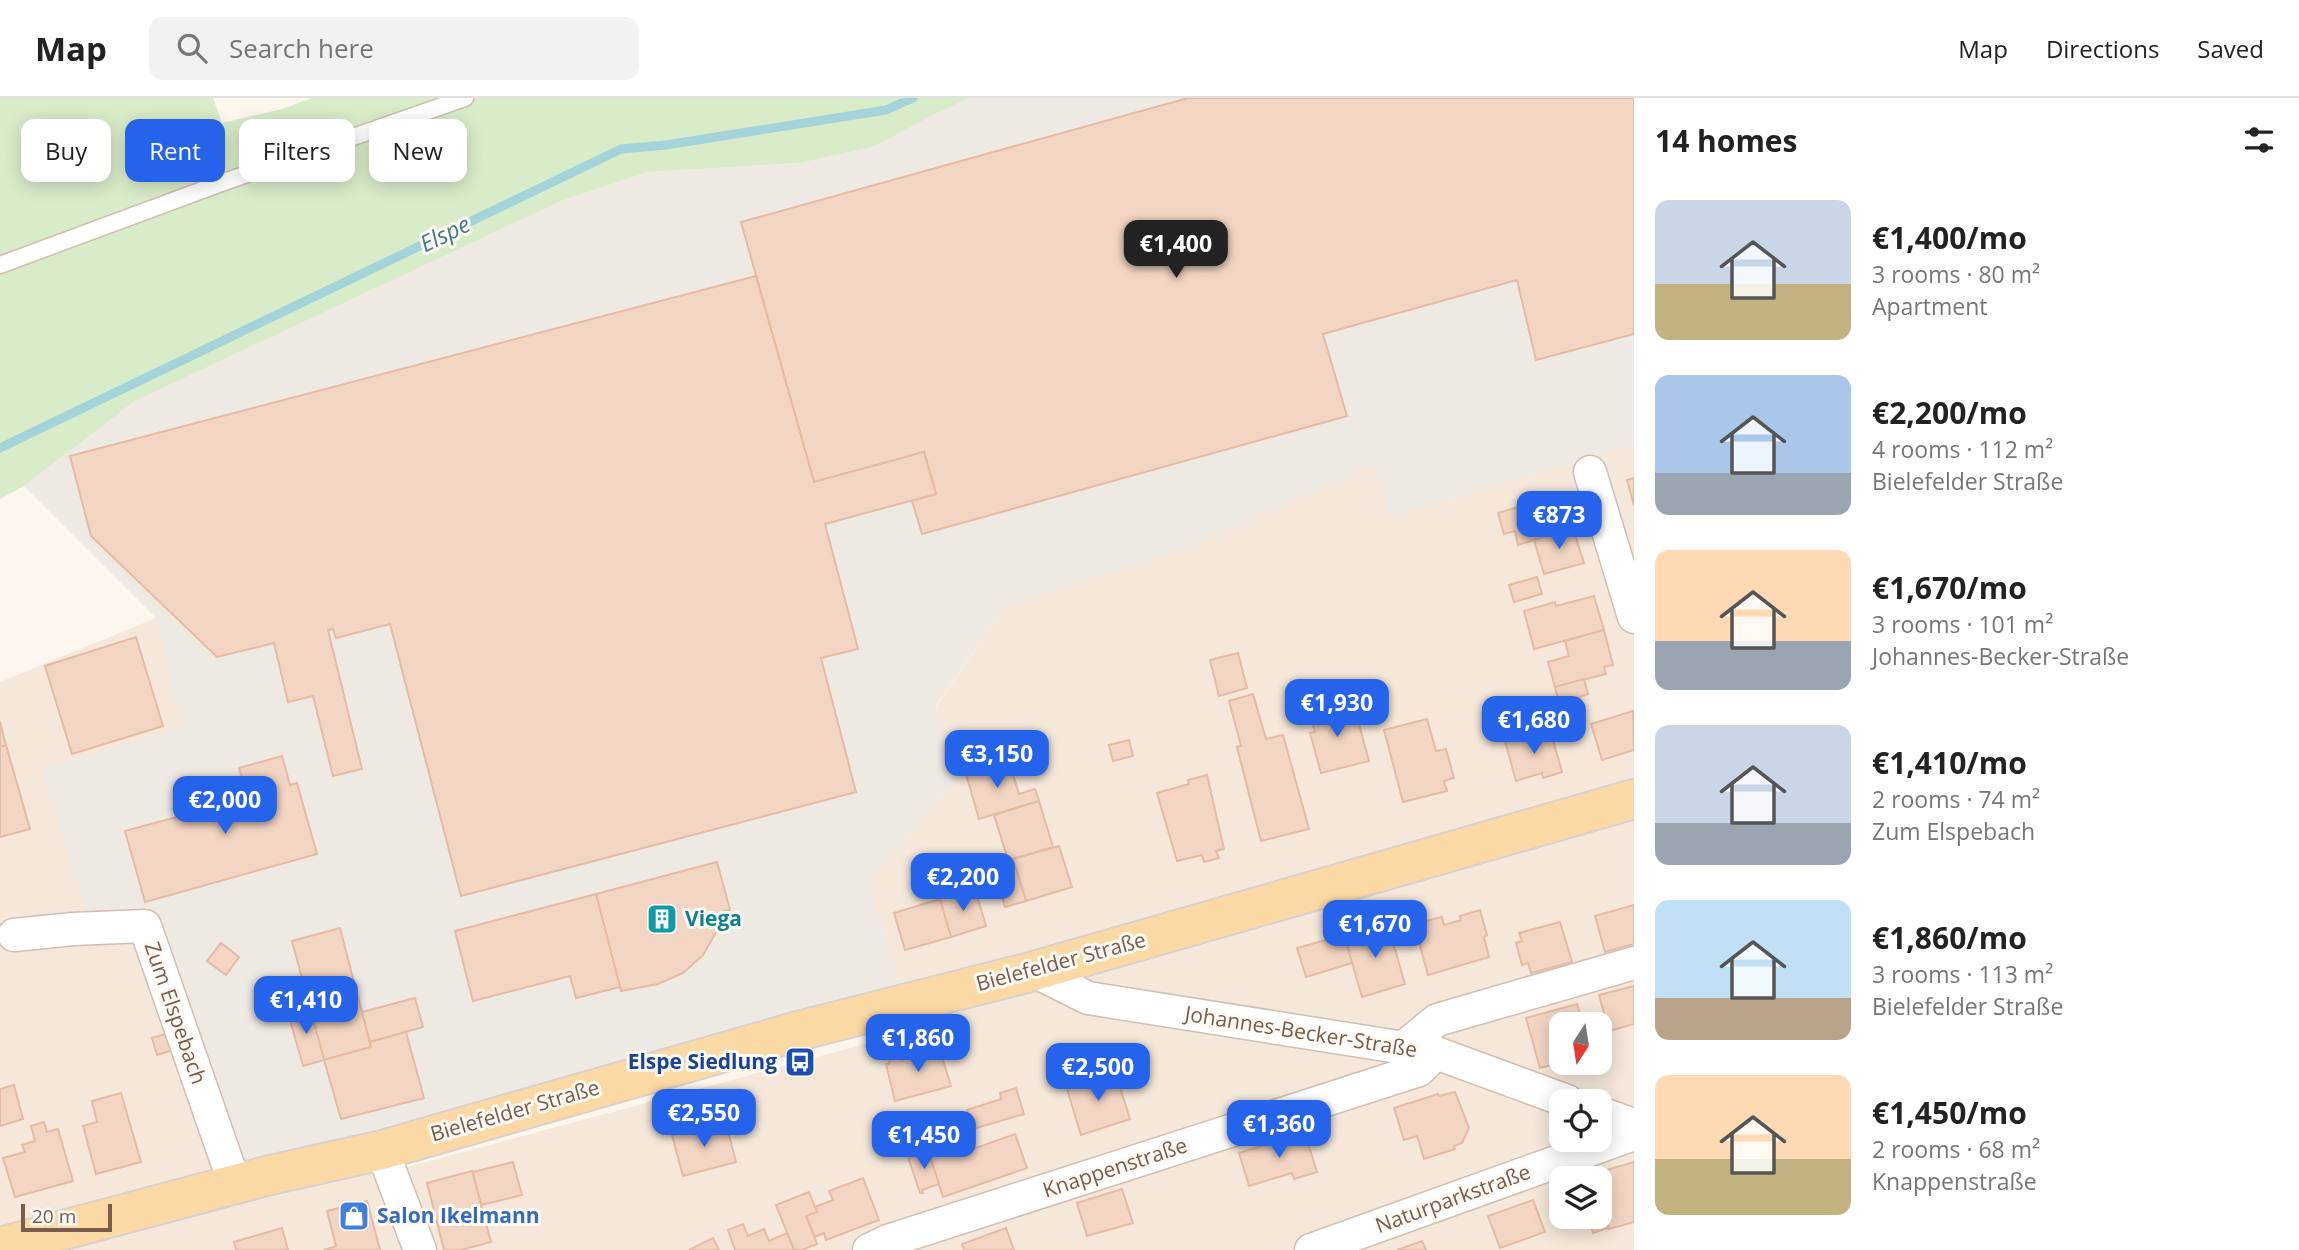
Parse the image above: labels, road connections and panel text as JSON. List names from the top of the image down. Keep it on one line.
{"streets":{"main road":["Bielefelder Straße"],"street":["Zum Elspebach","Johannes-Becker-Straße","Knappenstraße","Naturparkstraße"]},"crossings":[["Bielefelder Straße","Zum Elspebach"],["Bielefelder Straße","Johannes-Becker-Straße"],["Johannes-Becker-Straße","Knappenstraße"]],"water":["Elspe"],"places":{"building":["Viega"],"bus stop":["Elspe Siedlung"],"shop":["Salon Ikelmann"]},"scale_bar":"20 m","north":"bottom","page":{"header":"Map","search":"Search here","nav":["Map","Directions","Saved"],"heading":"14 homes","chip":["Buy","Rent","Filters","New"],"list":[{"name":"€1,400/mo","note":"3 rooms · 80 m² · Apartment"},{"name":"€2,200/mo","note":"4 rooms · 112 m² · Bielefelder Straße"},{"name":"€1,670/mo","note":"3 rooms · 101 m² · Johannes-Becker-Straße"},{"name":"€1,410/mo","note":"2 rooms · 74 m² · Zum Elspebach"},{"name":"€1,860/mo","note":"3 rooms · 113 m² · Bielefelder Straße"},{"name":"€1,450/mo","note":"2 rooms · 68 m² · Knappenstraße"}],"price":["€1,400","€873","€1,930","€1,680","€3,150","€2,000","€2,200","€1,670","€1,410","€1,860","€2,500","€2,550","€1,360","€1,450"],"scale":"20 m"}}
